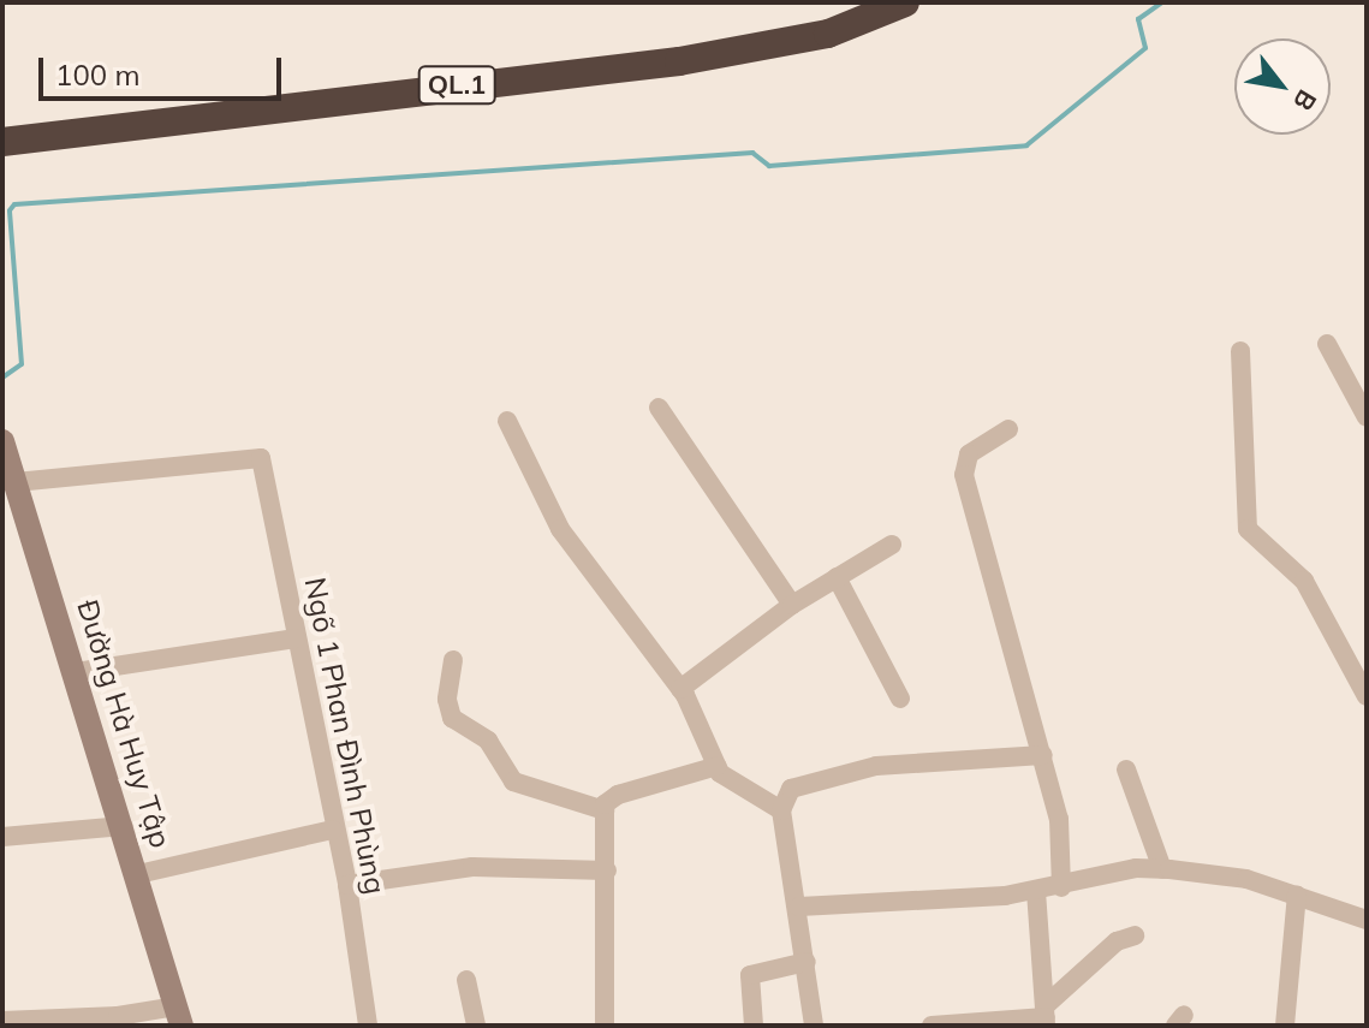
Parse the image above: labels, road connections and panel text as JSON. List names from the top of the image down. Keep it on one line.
{"streets":{"highway":["QL.1"],"main road":["Đường Hà Huy Tập"],"street":["Ngõ 1 Phan Đình Phùng"]},"crossings":[["Đường Hà Huy Tập","Ngõ 1 Phan Đình Phùng"]],"scale_bar":"100 m","north":"bottom right"}
